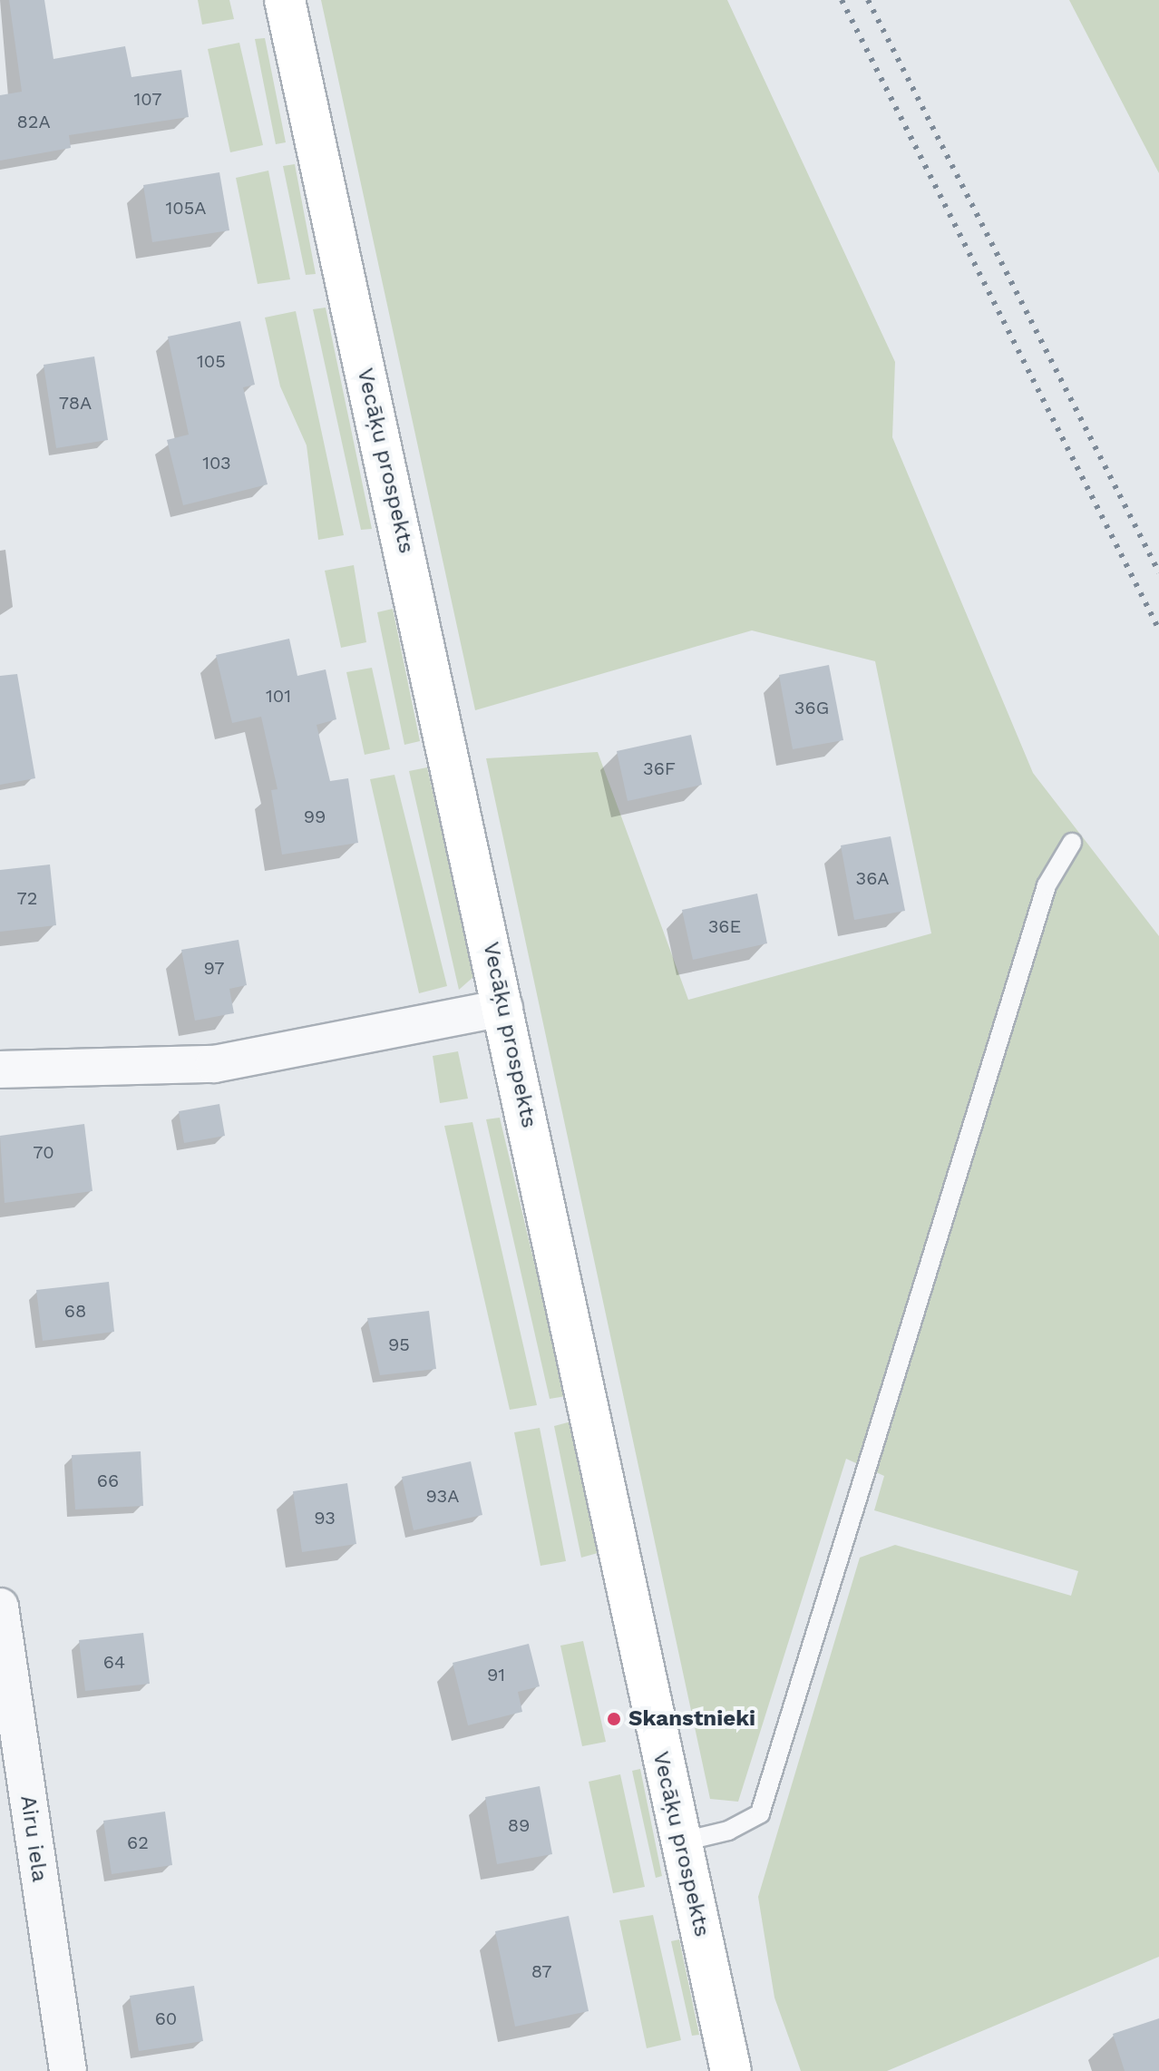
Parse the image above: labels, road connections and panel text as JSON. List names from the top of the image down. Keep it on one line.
{"streets":{"main road":["Vecāķu prospekts"],"street":["Airu iela"]},"places":["Skanstnieki"],"house_numbers":["107","82A","105A","105","78A","103","101","36G","36F","99","36A","72","36E","97","70","68","95","66","93A","93","64","91","89","62","87","60"]}
